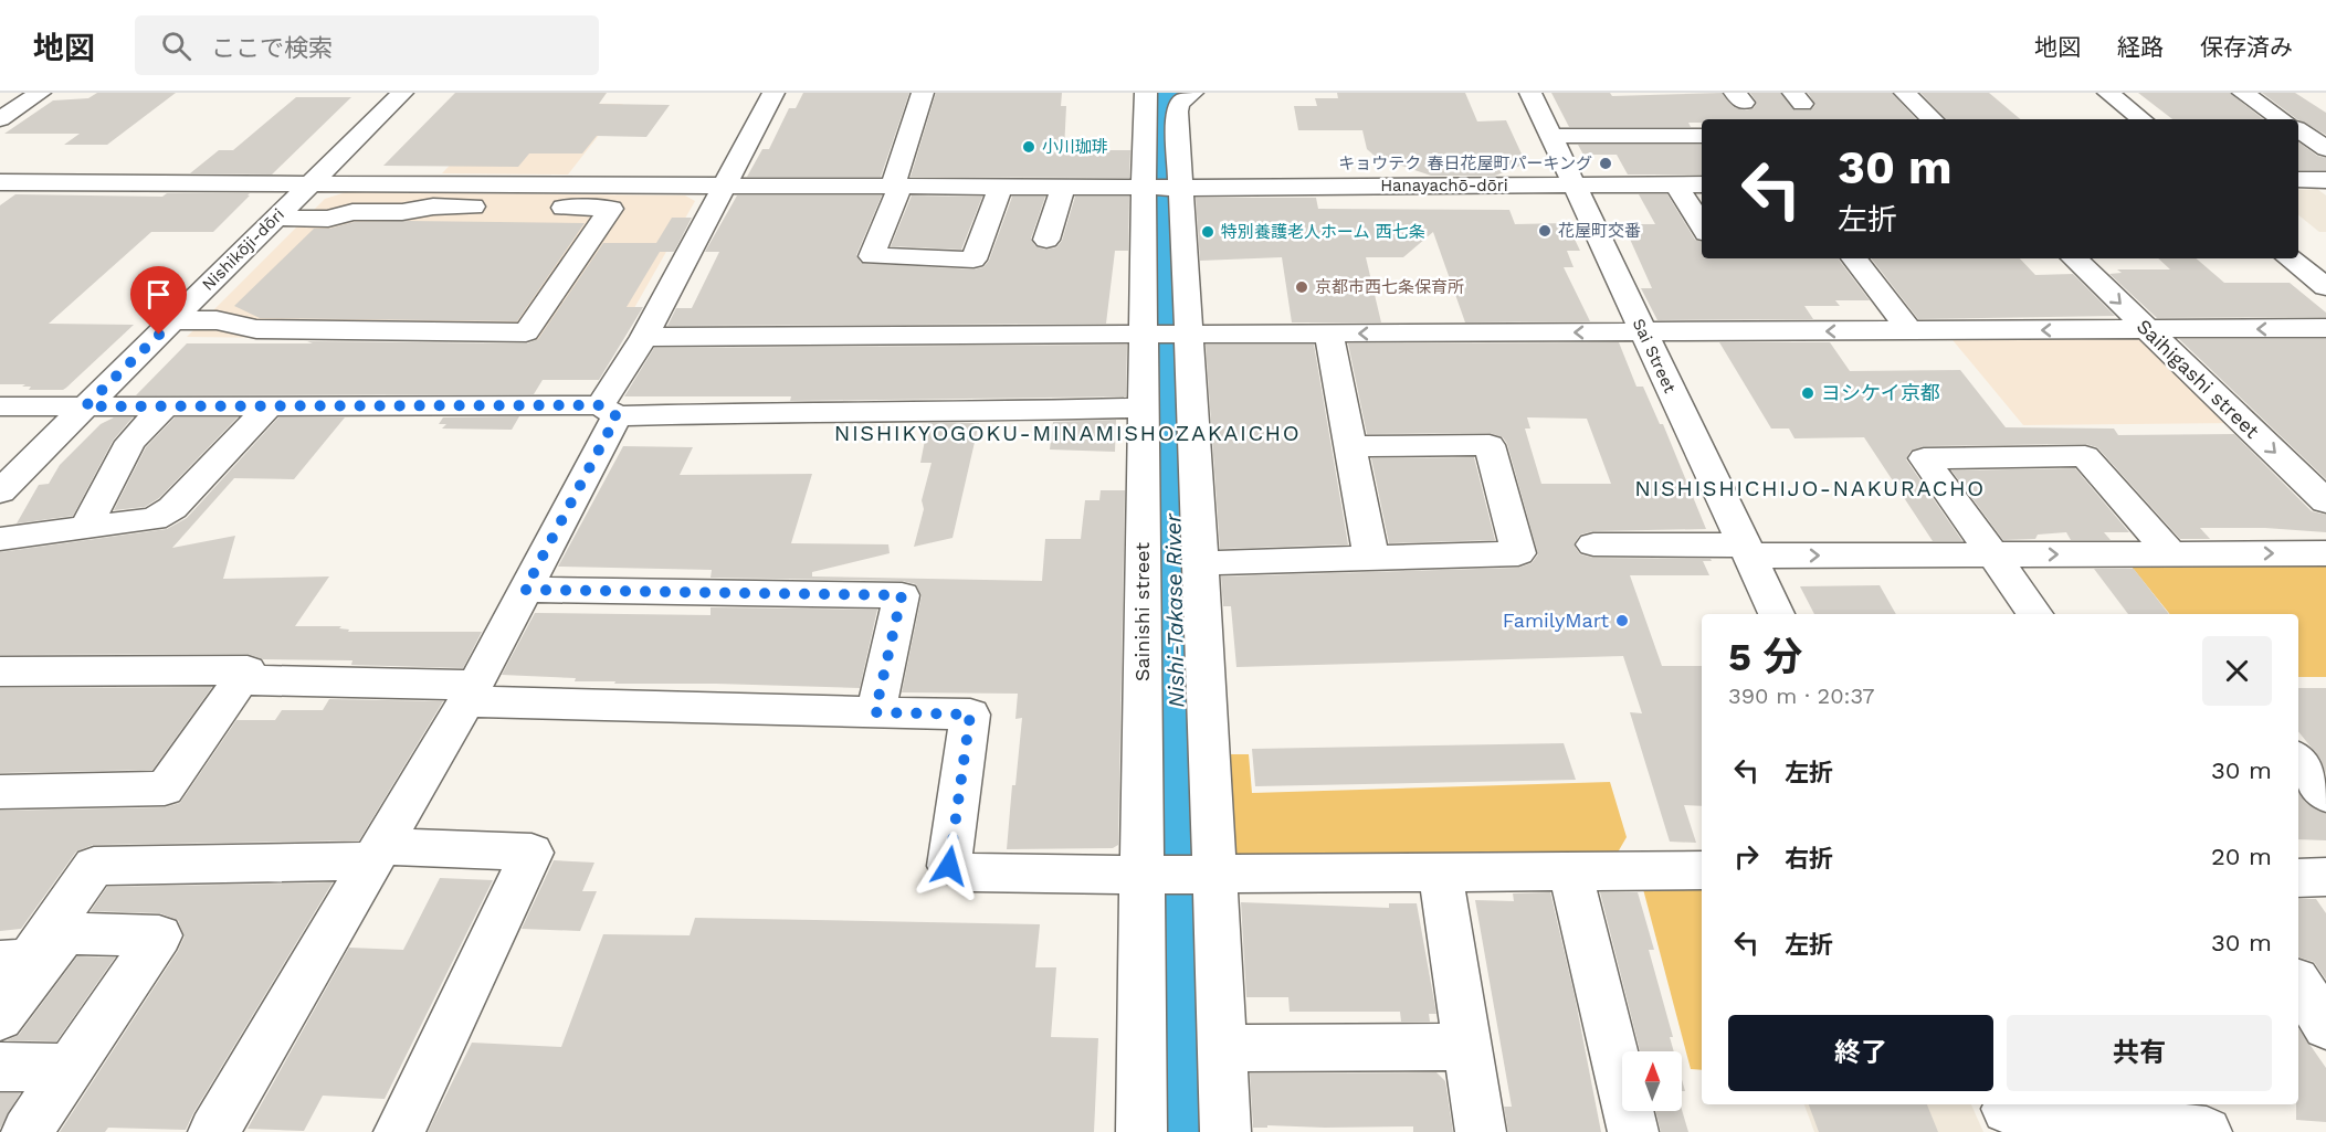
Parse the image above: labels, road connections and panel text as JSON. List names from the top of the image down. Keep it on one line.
{"streets":{"street":["Hanayachō-dōri","Nishikōji-dōri","Sai Street","Saihigashi street","Sainishi street"]},"crossings":[["Hanayachō-dōri","Nishikōji-dōri"],["Hanayachō-dōri","Sai Street"],["Hanayachō-dōri","Sainishi street"]],"districts":["NISHIKYOGOKU-MINAMISHOZAKAICHO","NISHISHICHIJO-NAKURACHO"],"water":["Nishi-Takase River"],"places":["小川珈琲","キョウテク 春日花屋町パーキング","花屋町交番","特別養護老人ホーム 西七条","京都市西七条保育所","ヨシケイ京都","FamilyMart"],"north":"top","page":{"header":"地図","search":"ここで検索","nav":["地図","経路","保存済み"],"turn":["30 m","左折"],"heading":["5 分","390 m · 20:37"],"list":[{"name":"左折","value":"30 m"},{"name":"右折","value":"20 m"},{"name":"左折","value":"30 m"}],"buttons":["終了","共有"]}}
